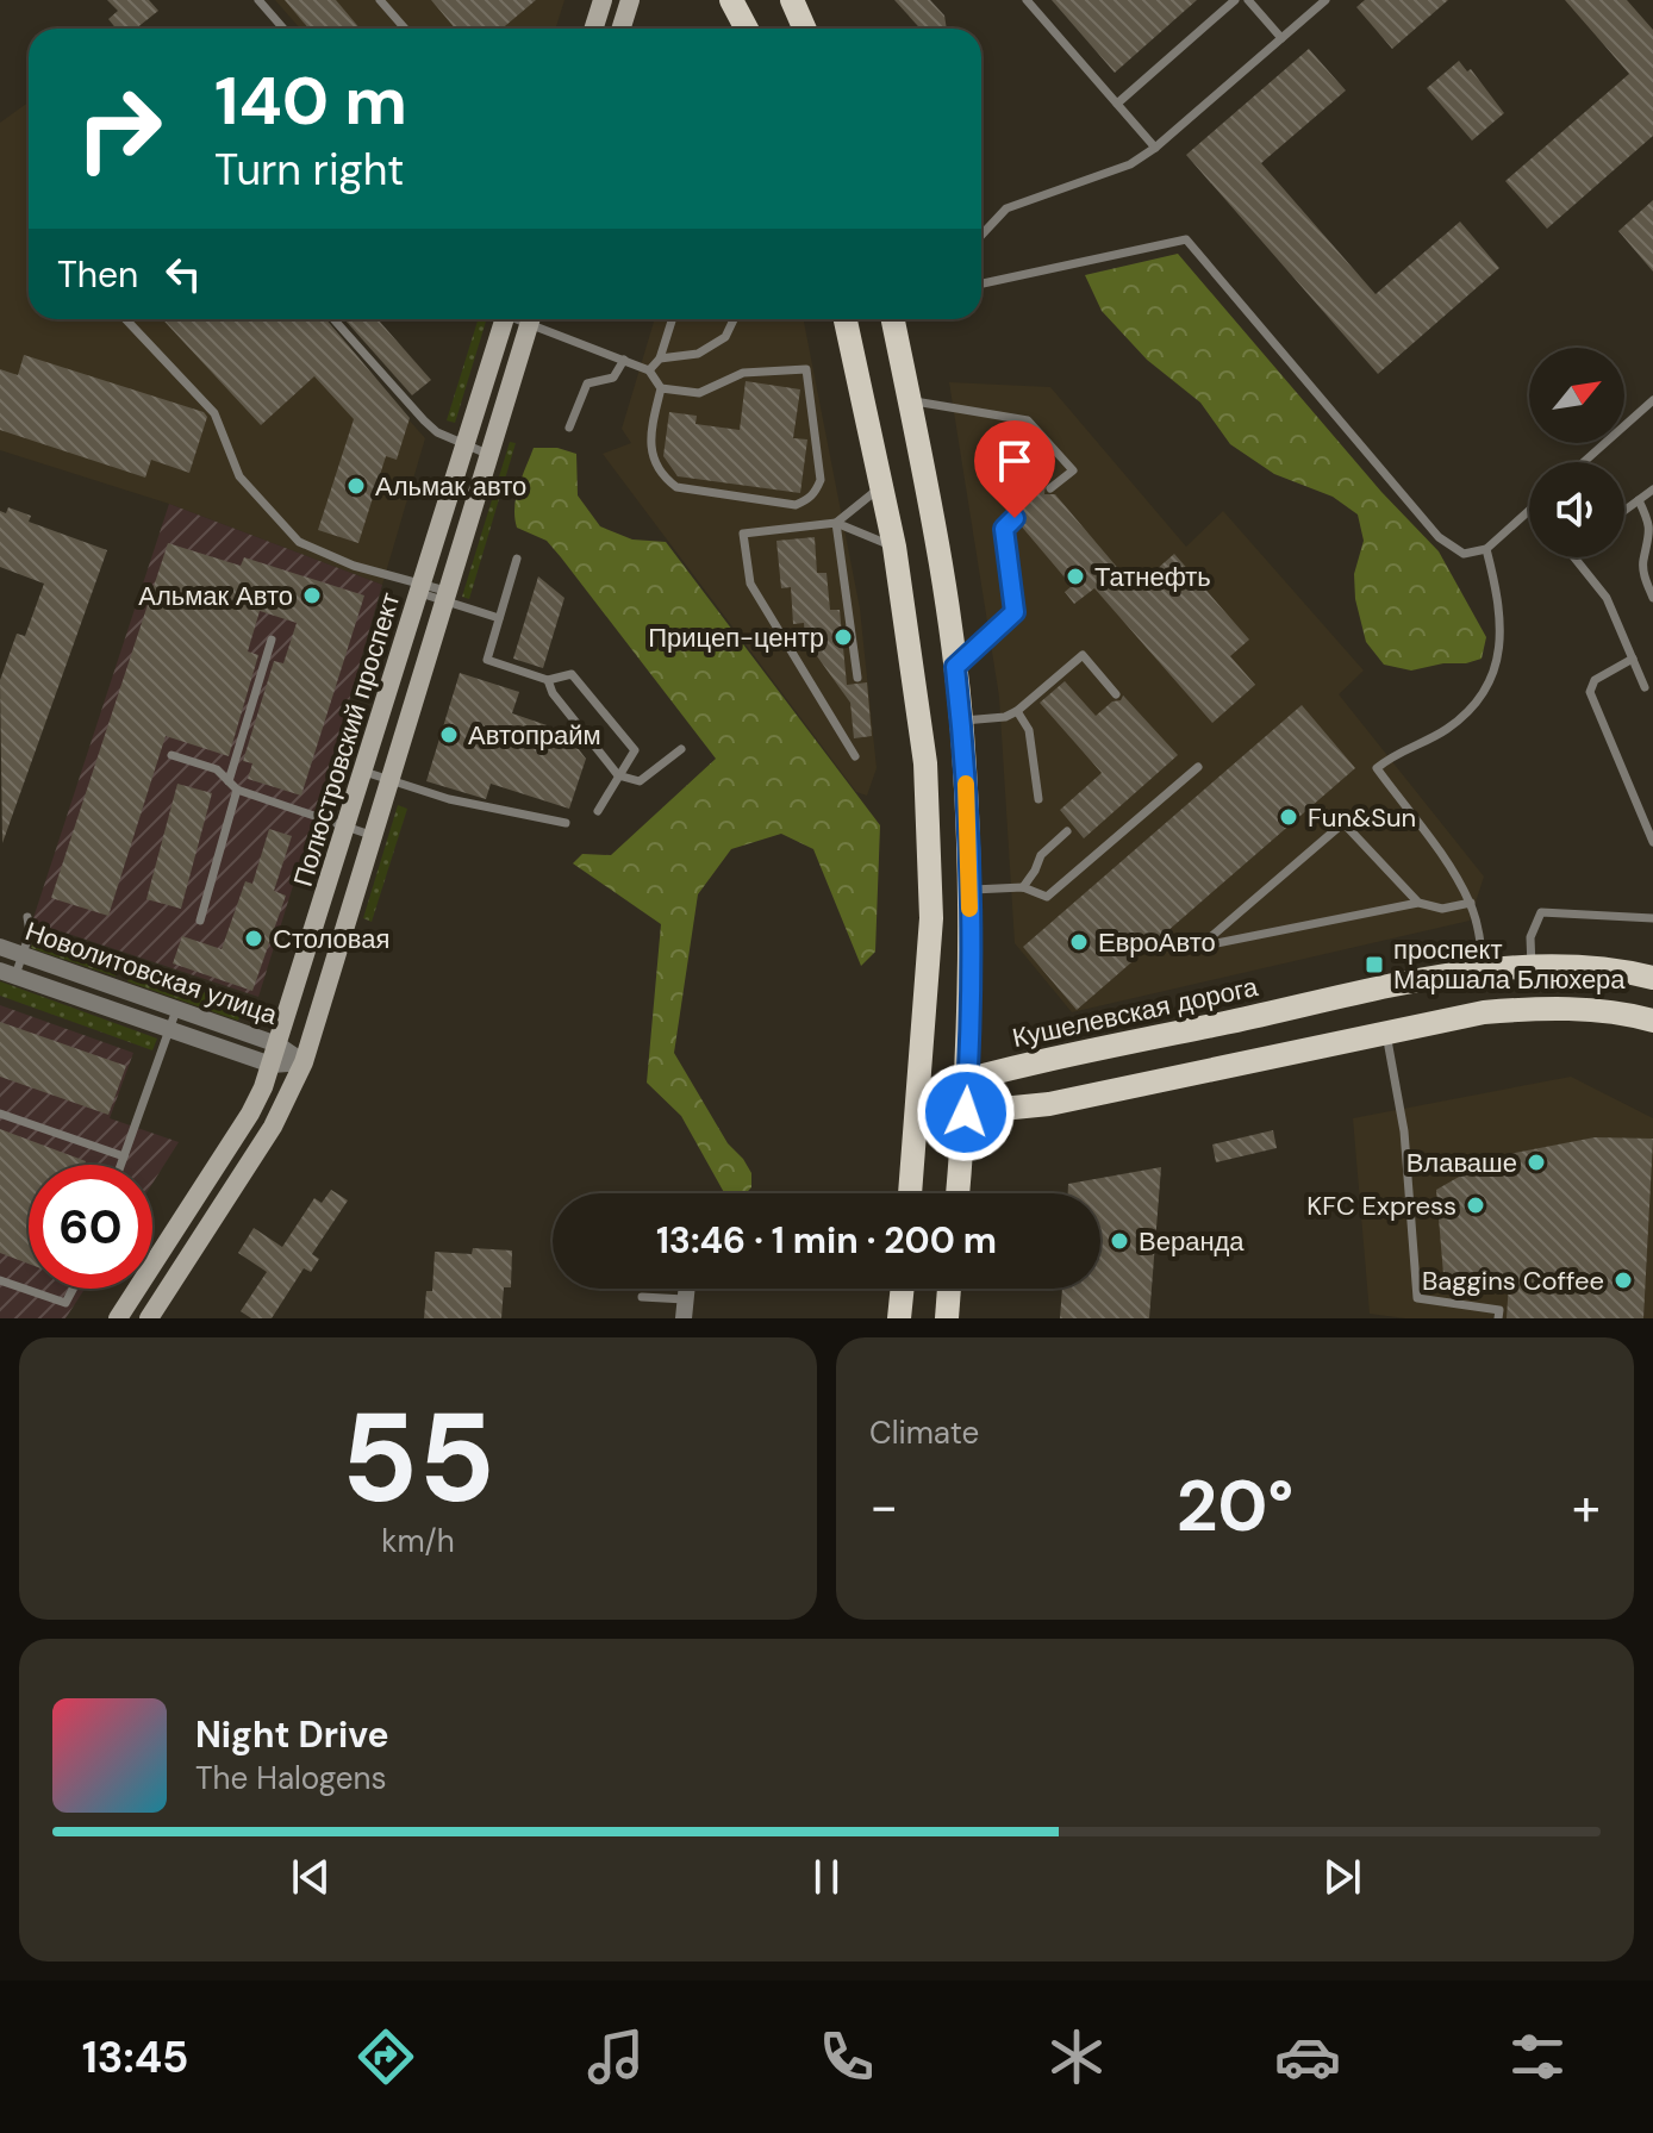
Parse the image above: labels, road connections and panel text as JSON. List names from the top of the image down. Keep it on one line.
{"streets":{"main road":["Полюстровский проспект","Кушелевская дорога"],"street":["Новолитовская улица"]},"crossings":[["Полюстровский проспект","Новолитовская улица"]],"places":{"other":["Альмак авто","Татнефть","Альмак Авто","Прицеп-центр","Автопрайм","Fun&Sun","Столовая","ЕвроАвто","Влаваше","KFC Express","Веранда","Baggins Coffee"],"transit":["проспект Маршала Блюхера"]},"north":"top right","page":{"turn":["140 m","Turn right"],"then":"Then","limit":"60","trip":"13:46 · 1 min · 200 m","tile":[["55","km/h"],"Climate"],"heat":["−","20°","+"],"song":["Night Drive","The Halogens"],"tabs":"13:45"}}
